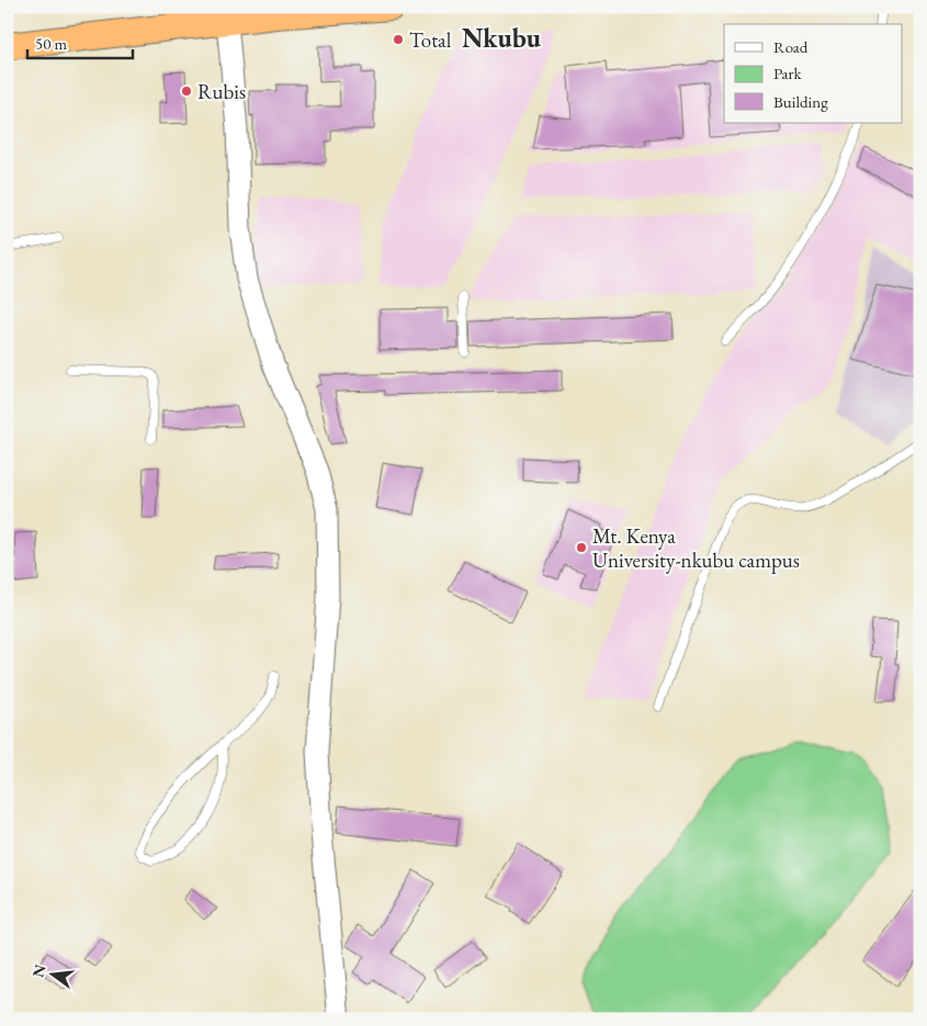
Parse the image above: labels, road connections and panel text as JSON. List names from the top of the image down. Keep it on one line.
{"districts":["Nkubu"],"places":["Total","Rubis","Mt. Kenya University-nkubu campus"],"legend":["Road","Park","Building"],"scale_bar":"50 m","north":"left"}
